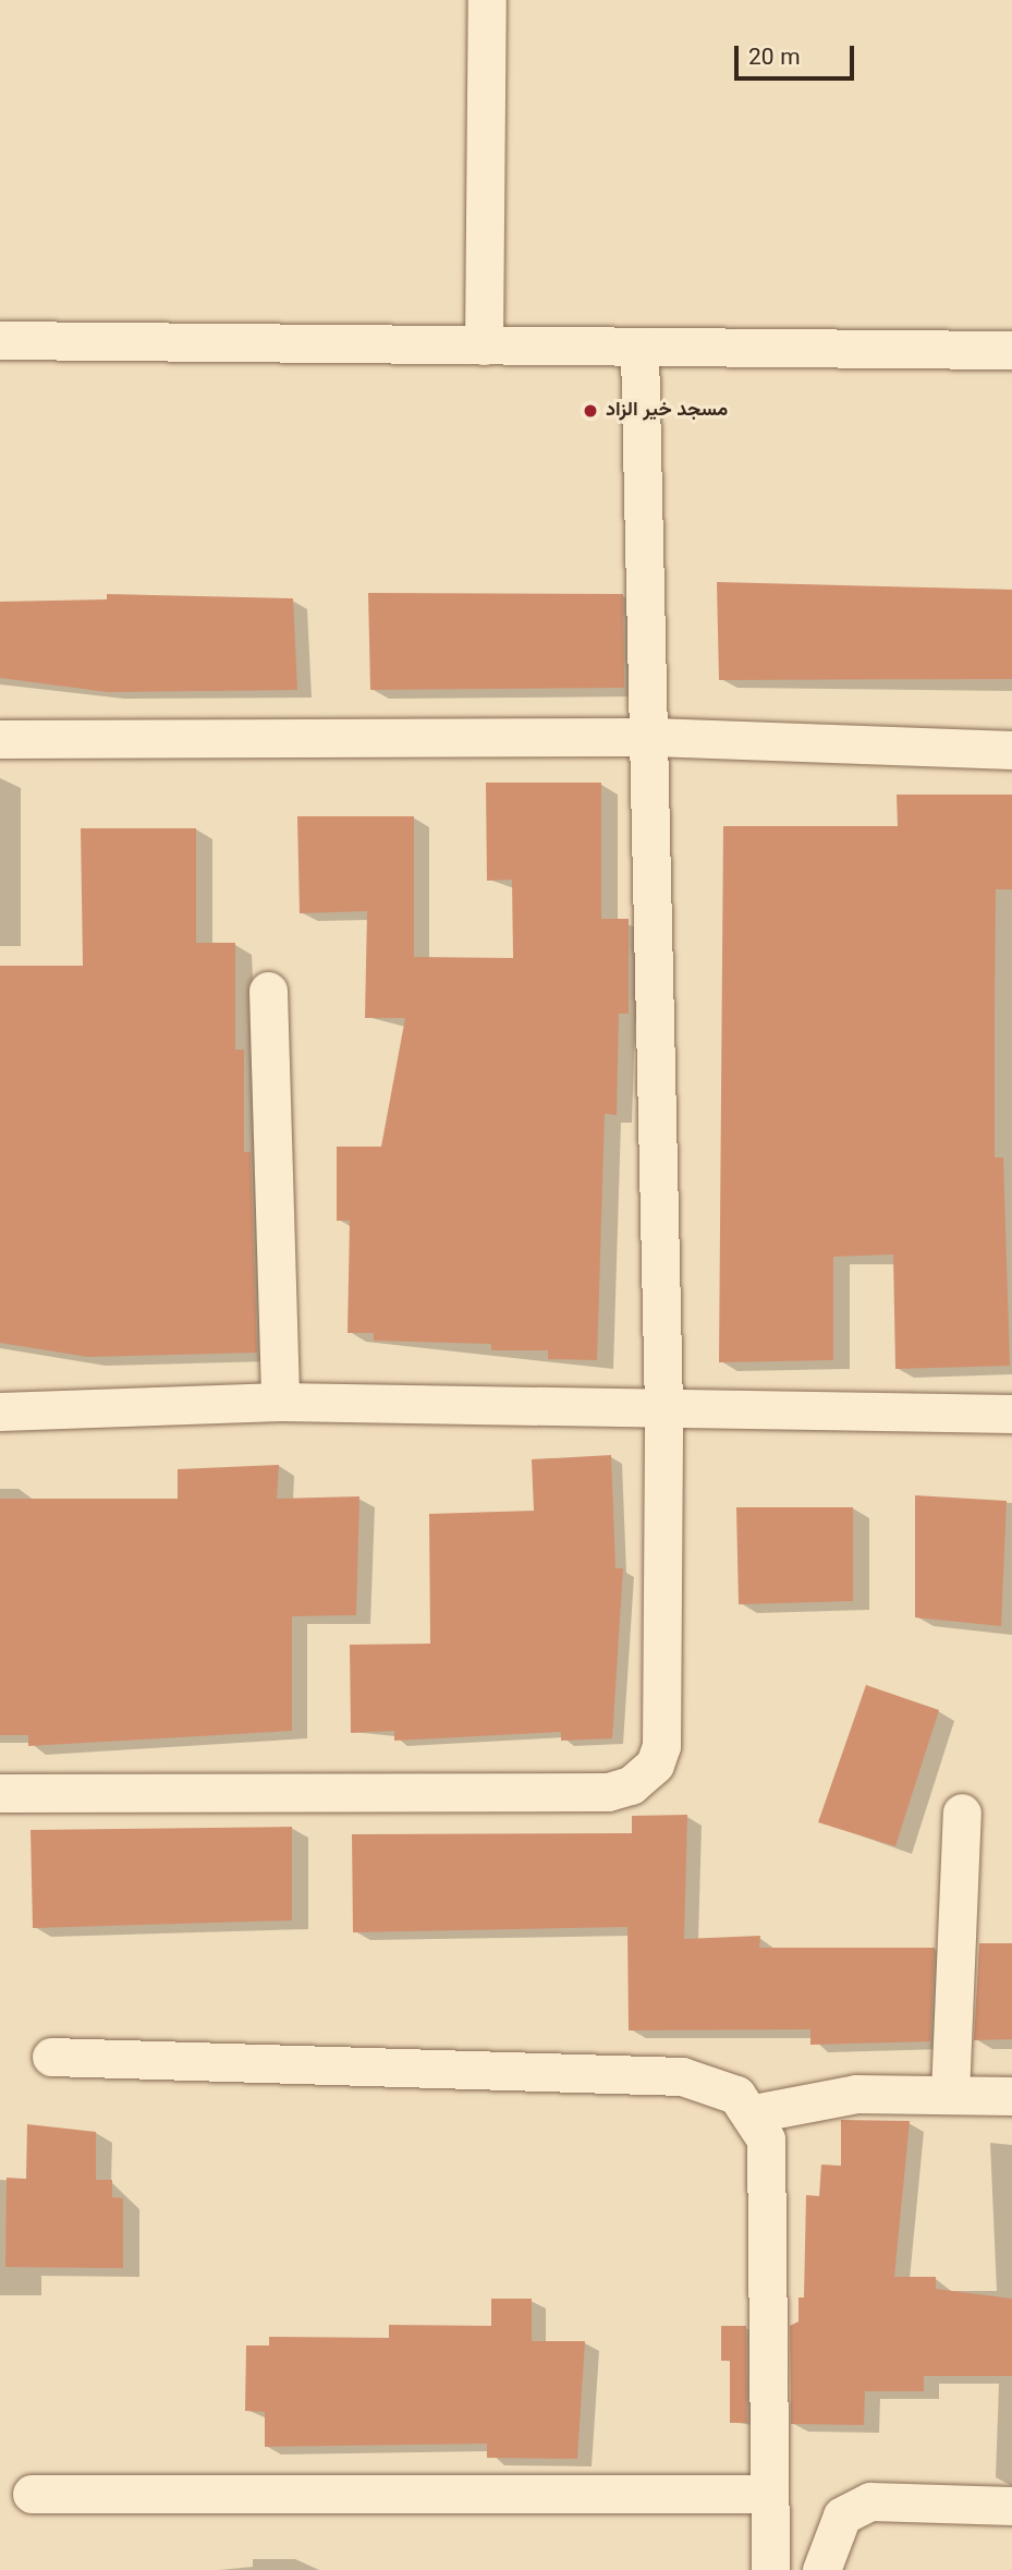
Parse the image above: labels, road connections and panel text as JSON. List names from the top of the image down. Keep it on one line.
{"places":["مسجد خير الزاد"],"scale_bar":"20 m"}
